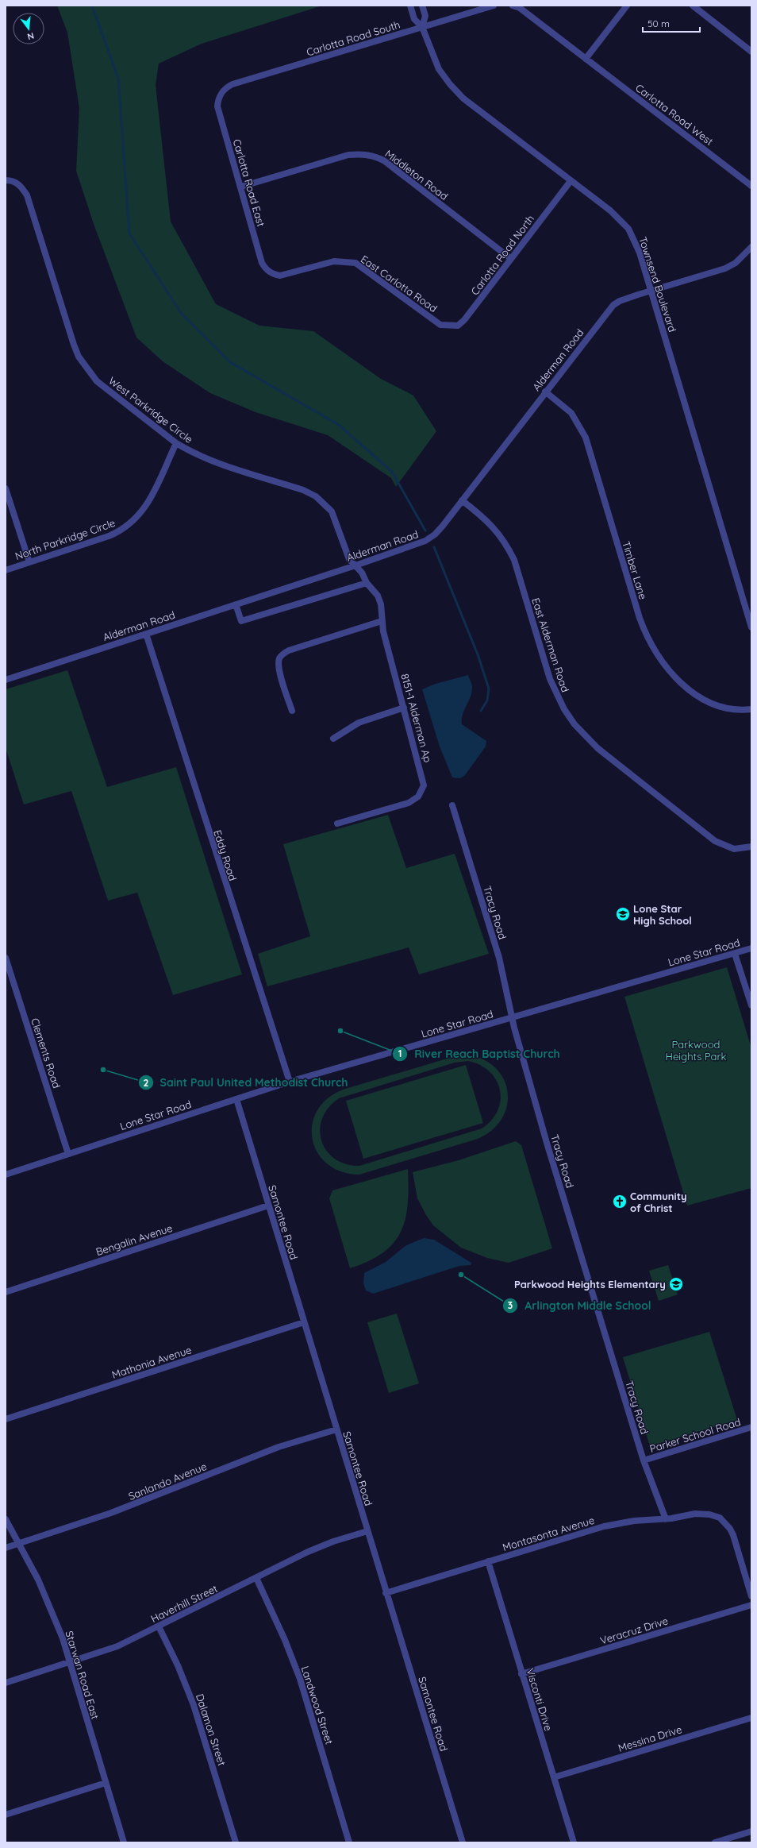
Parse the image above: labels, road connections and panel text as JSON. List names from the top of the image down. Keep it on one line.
{"streets":{"street":["Carlotta Road South","Carlotta Road West","Middleton Road","Carlotta Road East","Carlotta Road North","East Carlotta Road","Townsend Boulevard","Alderman Road","West Parkridge Circle","North Parkridge Circle","Timber Lane","East Alderman Road","8151-1 Alderman Ap","Eddy Road","Tracy Road","Lone Star Road","Clements Road","Samontee Road","Bengalin Avenue","Mathonia Avenue","Parker School Road","Sanlando Avenue","Montasonta Avenue","Haverhill Street","Veracruz Drive","Starwan Road East","Visconti Drive","Landwood Street","Dalamon Street","Messina Drive"]},"crossings":[["Carlotta Road South","Carlotta Road East"],["Carlotta Road South","Townsend Boulevard"],["Middleton Road","Carlotta Road East"],["Middleton Road","Carlotta Road North"],["Carlotta Road East","East Carlotta Road"],["Carlotta Road North","East Carlotta Road"],["Carlotta Road North","Townsend Boulevard"],["Townsend Boulevard","Alderman Road"],["Alderman Road","West Parkridge Circle"],["Alderman Road","Timber Lane"],["Alderman Road","East Alderman Road"],["Alderman Road","8151-1 Alderman Ap"],["Alderman Road","Eddy Road"],["West Parkridge Circle","North Parkridge Circle"],["West Parkridge Circle","8151-1 Alderman Ap"],["Eddy Road","Lone Star Road"],["Tracy Road","Lone Star Road"],["Tracy Road","Parker School Road"],["Tracy Road","Montasonta Avenue"],["Lone Star Road","Clements Road"],["Lone Star Road","Samontee Road"],["Samontee Road","Bengalin Avenue"],["Samontee Road","Mathonia Avenue"],["Samontee Road","Sanlando Avenue"],["Samontee Road","Montasonta Avenue"],["Samontee Road","Haverhill Street"],["Sanlando Avenue","Starwan Road East"],["Montasonta Avenue","Visconti Drive"],["Haverhill Street","Starwan Road East"],["Haverhill Street","Landwood Street"],["Haverhill Street","Dalamon Street"],["Veracruz Drive","Visconti Drive"],["Visconti Drive","Messina Drive"]],"parks":["Parkwood Heights Park"],"places":{"school or university":["Lone Star High School","Parkwood Heights Elementary"],"other":["River Reach Baptist Church","Saint Paul United Methodist Church","Arlington Middle School"],"church":["Community of Christ"]},"scale_bar":"50 m","north":"bottom"}
